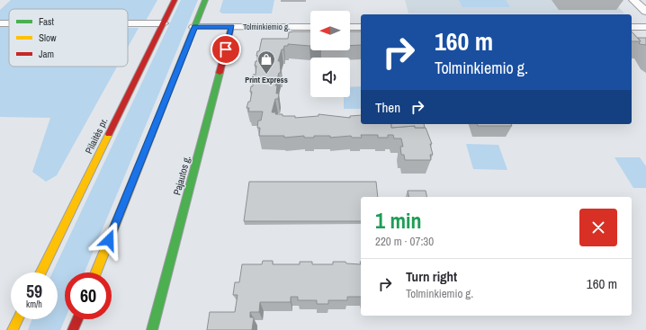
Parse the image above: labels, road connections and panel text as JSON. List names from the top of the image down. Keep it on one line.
{"streets":{"main road":["Pilaitės pr.","Pajautos g."],"street":["Tolminkiemio g."]},"crossings":[["Tolminkiemio g.","Pajautos g."]],"places":{"shop":["Print Express"]},"legend":["Fast","Slow","Jam"],"north":"left","page":{"turn":["160 m","Tolminkiemio g."],"then":"Then","heading":["1 min","220 m · 07:30"],"list":[{"name":"Turn right","note":"Tolminkiemio g.","value":"160 m"}],"speed":"59 km/h","limit":"60"}}
